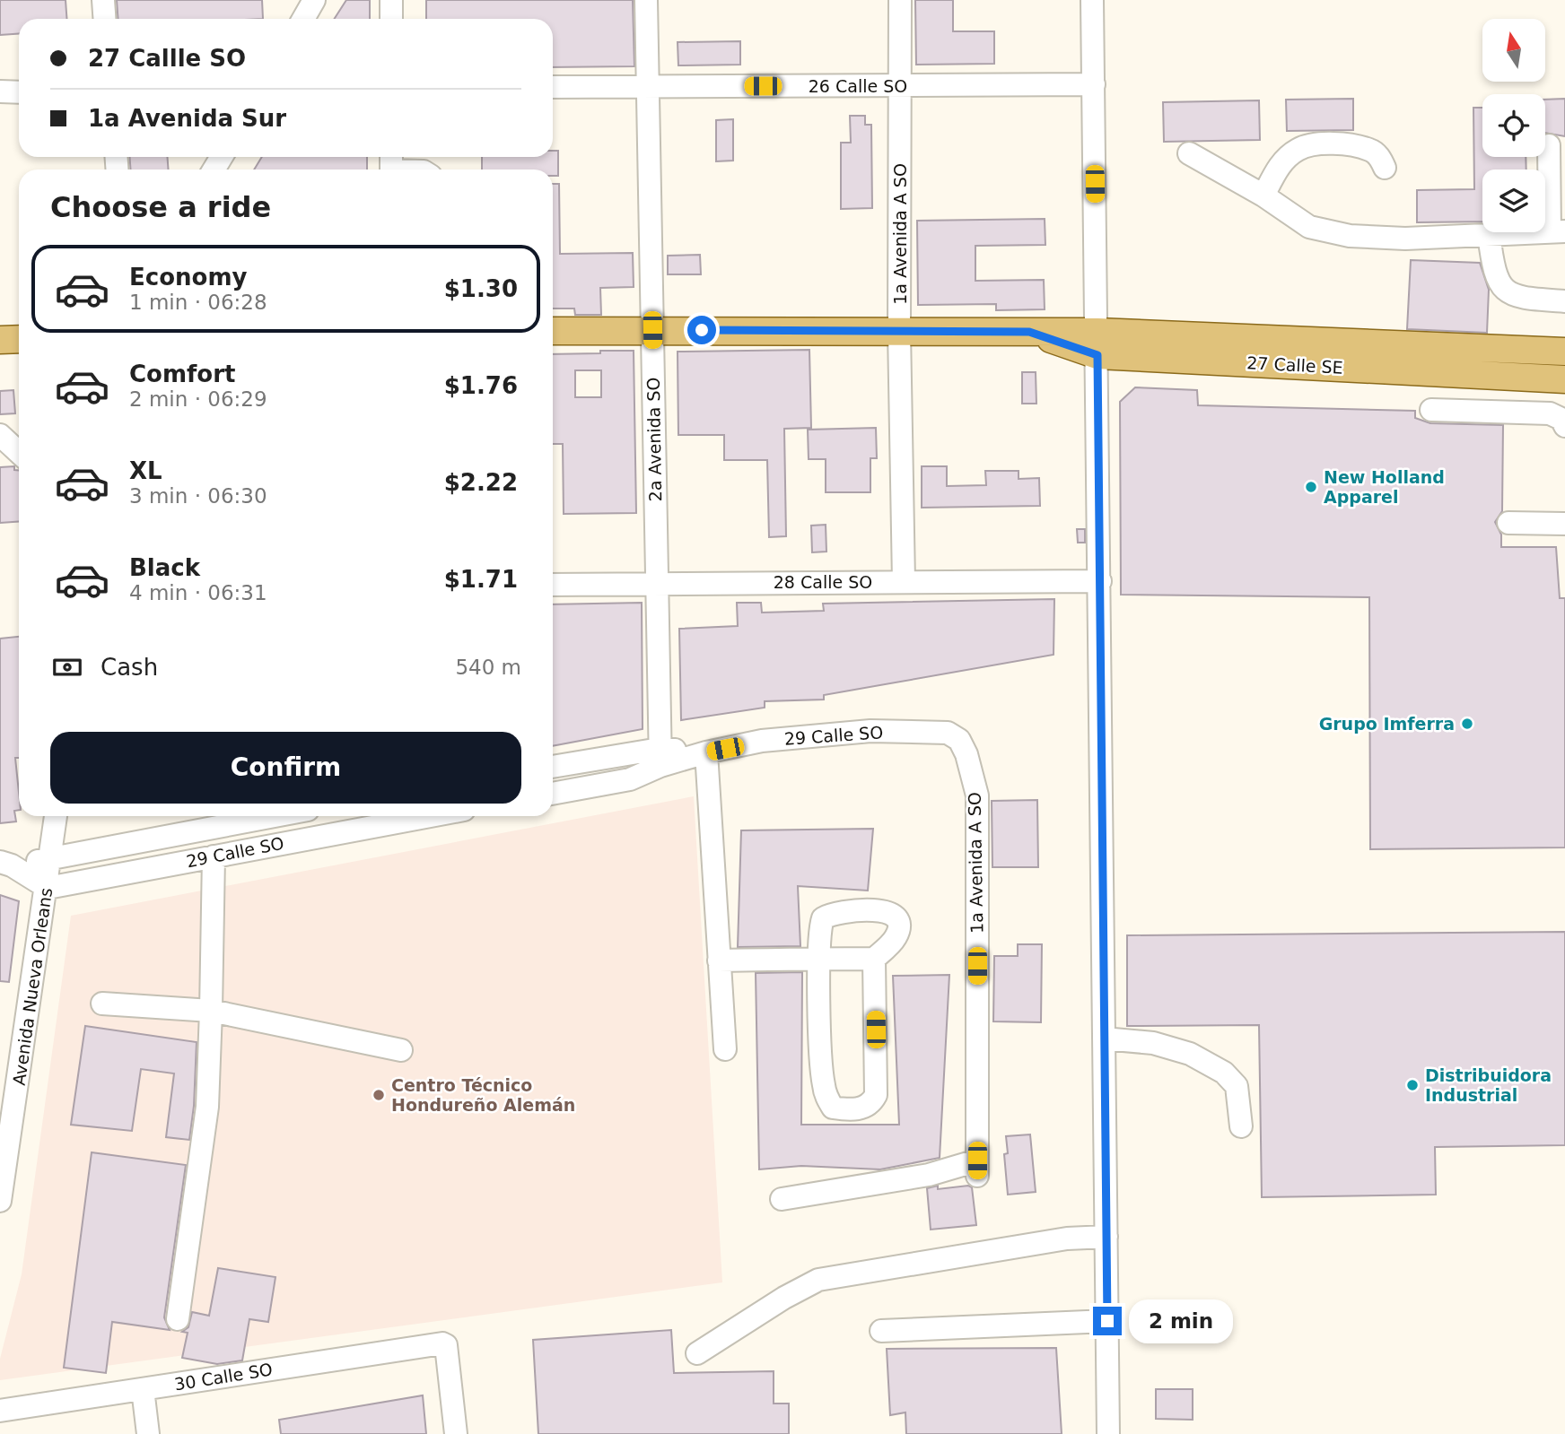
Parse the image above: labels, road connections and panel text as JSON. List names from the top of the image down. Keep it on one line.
{"streets":{"main road":["27 Calle SE"],"street":["26 Calle SO","1a Avenida A SO","2a Avenida SO","28 Calle SO","29 Calle SO","Avenida Nueva Orleans","30 Calle SO"]},"crossings":[["26 Calle SO","1a Avenida A SO"],["26 Calle SO","2a Avenida SO"],["1a Avenida A SO","27 Calle SE"],["1a Avenida A SO","28 Calle SO"],["1a Avenida A SO","29 Calle SO"],["27 Calle SE","2a Avenida SO"],["2a Avenida SO","28 Calle SO"],["2a Avenida SO","29 Calle SO"],["29 Calle SO","Avenida Nueva Orleans"]],"places":["New Holland Apparel","Grupo Imferra","Distribuidora Industrial","Centro Técnico Hondureño Alemán"],"north":"top","page":{"banner":["27 Callle SO","1a Avenida Sur"],"heading":"Choose a ride","list":[{"name":"Economy","note":"1 min · 06:28","value":"$1.30"},{"name":"Comfort","note":"2 min · 06:29","value":"$1.76"},{"name":"XL","note":"3 min · 06:30","value":"$2.22"},{"name":"Black","note":"4 min · 06:31","value":"$1.71"}],"pay":["Cash","540 m"],"buttons":"Confirm","bubble":"2 min"}}
